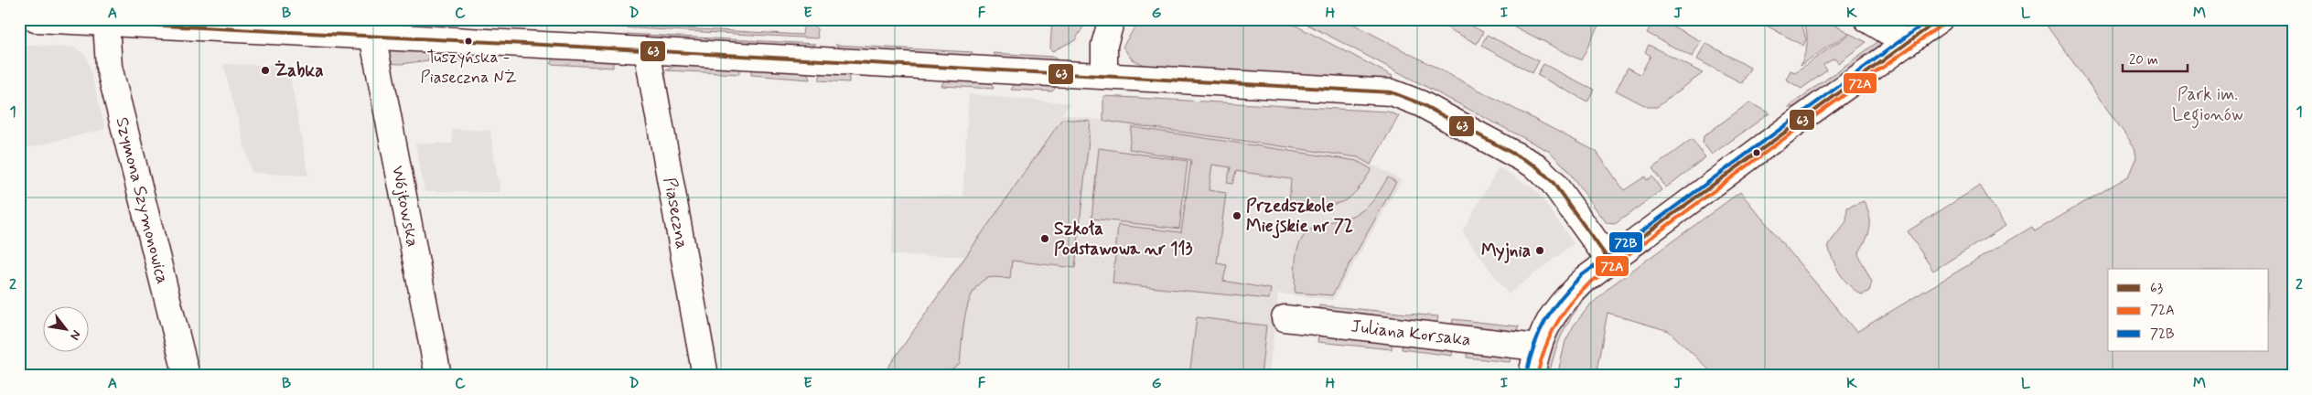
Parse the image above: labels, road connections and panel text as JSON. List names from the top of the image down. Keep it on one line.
{"streets":{"street":["Szymona Szymonowica","Wójtowska","Piaseczna","Juliana Korsaka"]},"parks":["Park im. Legionów"],"places":["Tuszyńska - Piaseczna NŻ","Żabka","Przedszkole Miejskie nr 72","Szkoła Podstawowa nr 113","Myjnia"],"lines":["transit line 63","transit line 72B","transit line 72A"],"legend":["63","72A","72B"],"scale_bar":"20 m","north":"bottom right","grid":{"columns":["A","B","C","D","E","F","G","H","I","J","K","L","M"],"rows":["1","2"]}}
